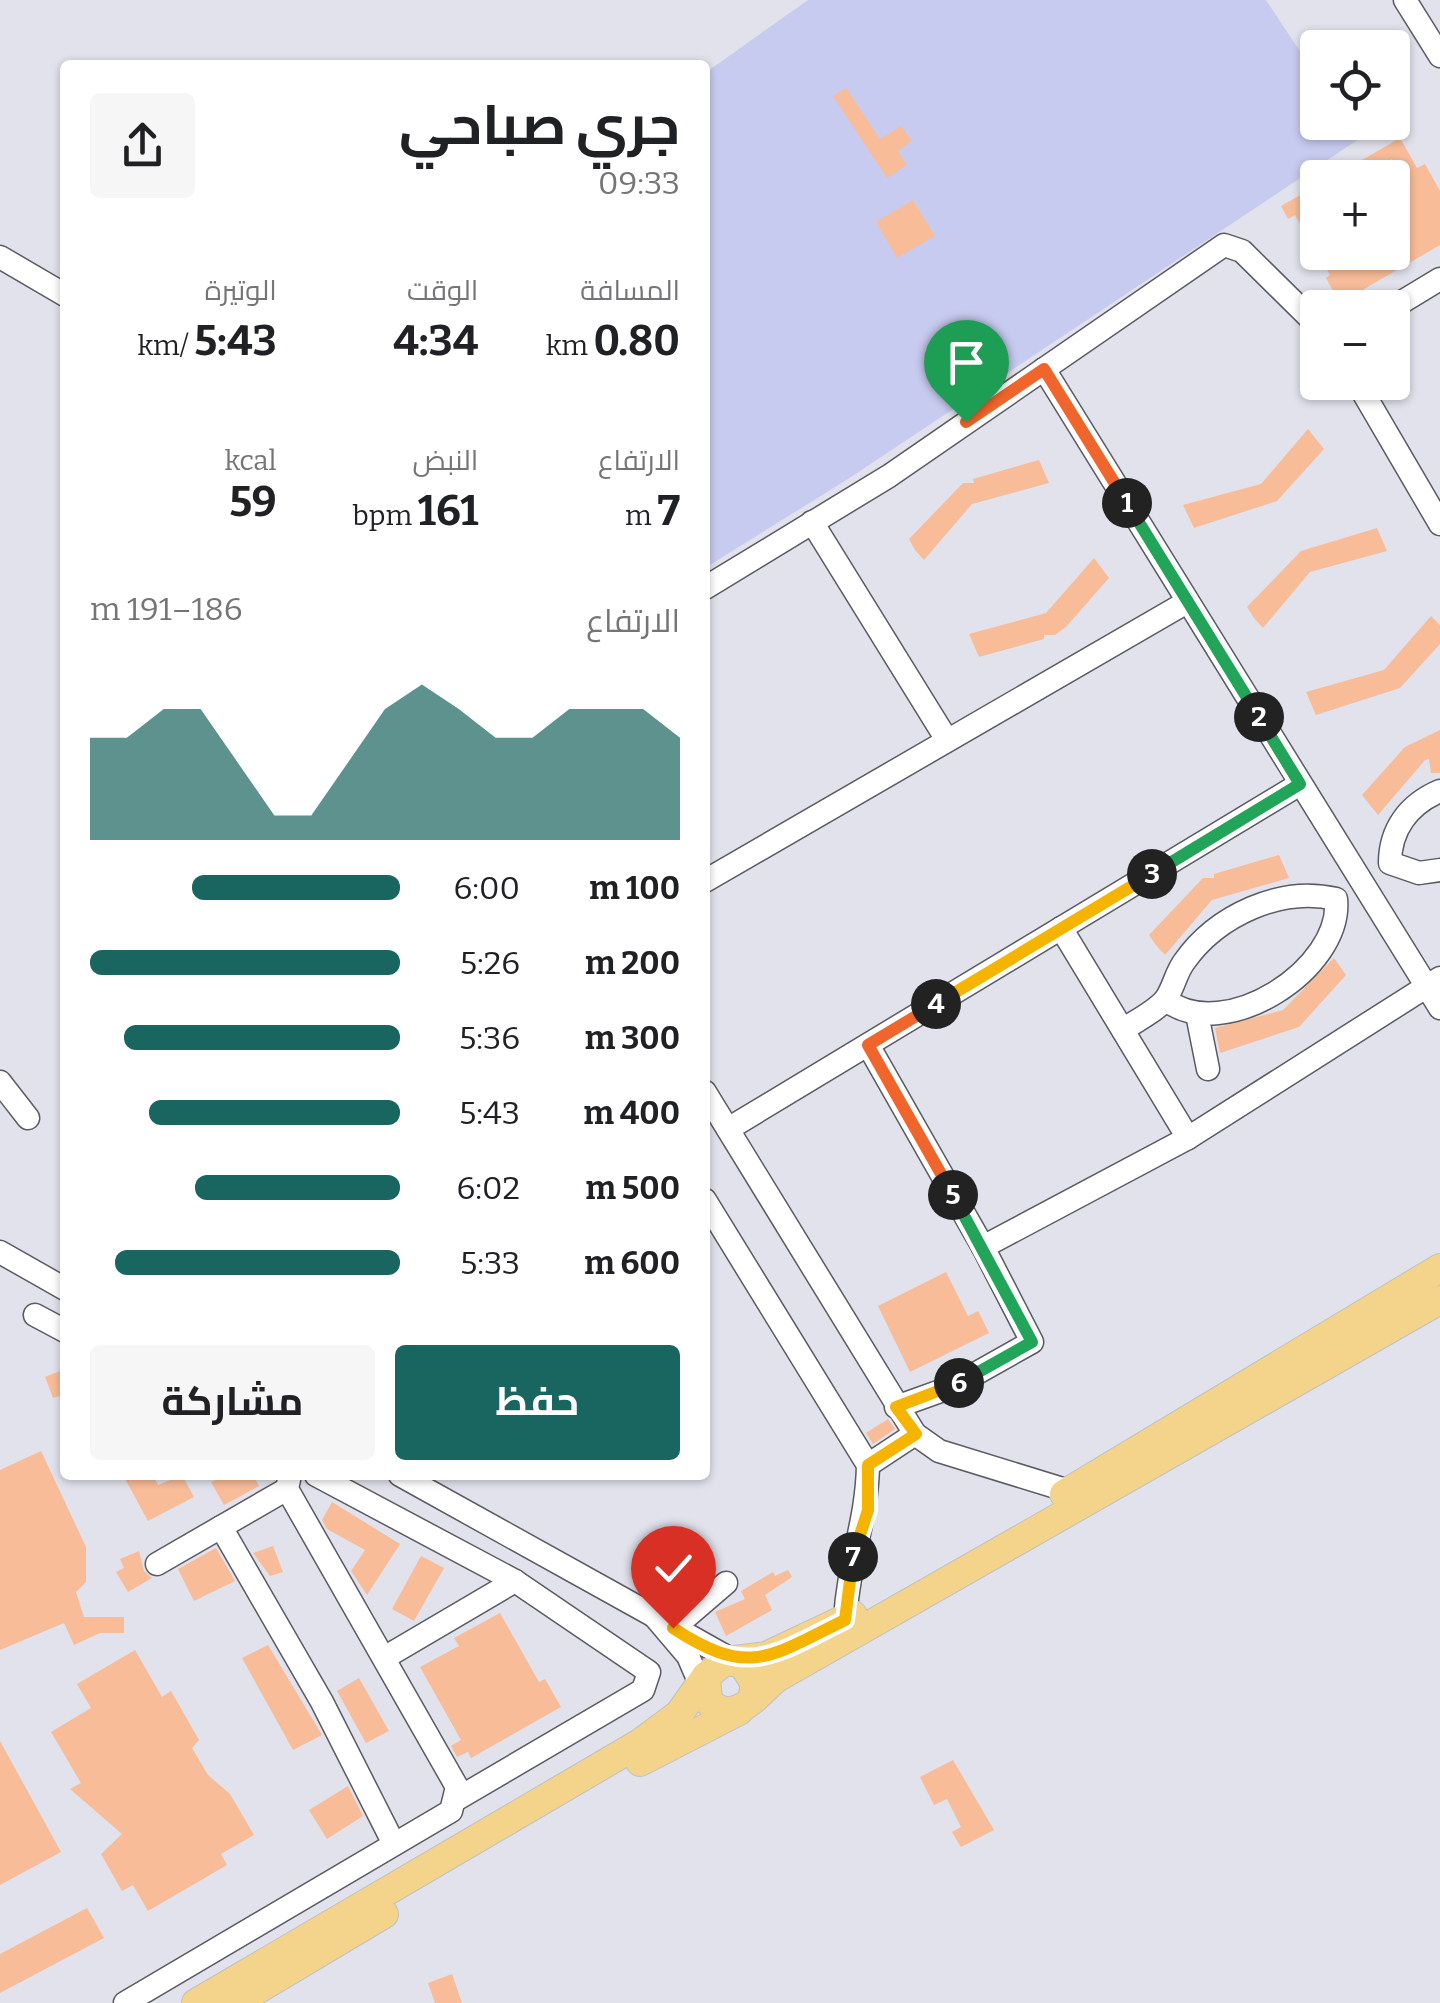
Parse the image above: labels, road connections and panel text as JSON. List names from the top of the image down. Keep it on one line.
{"page":{"map_buttons":["+","−"],"heading":["جري صباحي","09:33"],"stats":[["المسافة","0.80 km"],["الوقت","4:34"],["الوتيرة","5:43 /km"],["الارتفاع","7 m"],["النبض","161 bpm"],["kcal","59"]],"pins":["1","2","3","4","5","6","7"],"chart":["الارتفاع","186–191 m"],"list":[{"name":"100 m","note":"6:00"},{"name":"200 m","note":"5:26"},{"name":"300 m","note":"5:36"},{"name":"400 m","note":"5:43"},{"name":"500 m","note":"6:02"},{"name":"600 m","note":"5:33"}],"buttons":["حفظ","مشاركة"]}}
